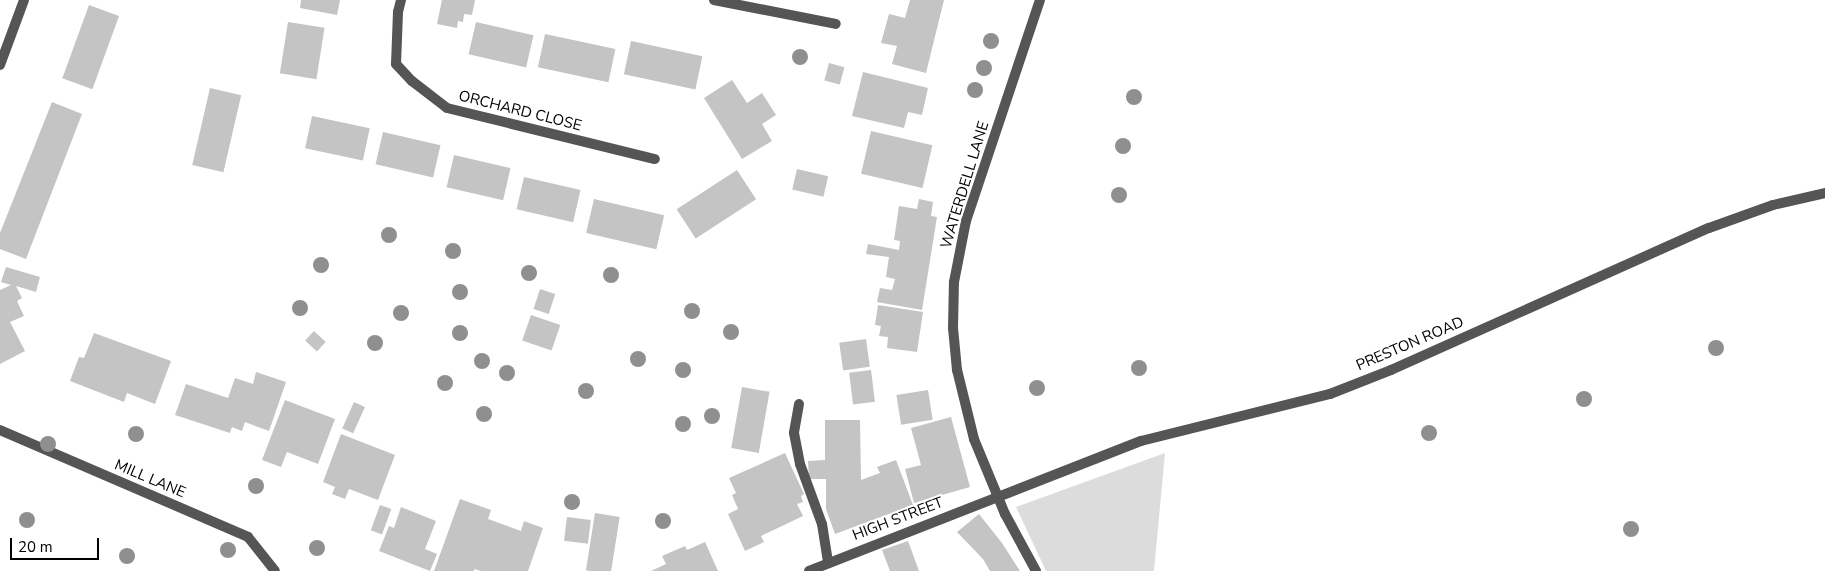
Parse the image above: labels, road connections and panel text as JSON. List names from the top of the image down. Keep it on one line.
{"streets":{"street":["ORCHARD CLOSE","WATERDELL LANE","PRESTON ROAD","MILL LANE","HIGH STREET"]},"crossings":[["WATERDELL LANE","PRESTON ROAD"],["WATERDELL LANE","HIGH STREET"],["PRESTON ROAD","HIGH STREET"]],"scale_bar":"20 m"}
